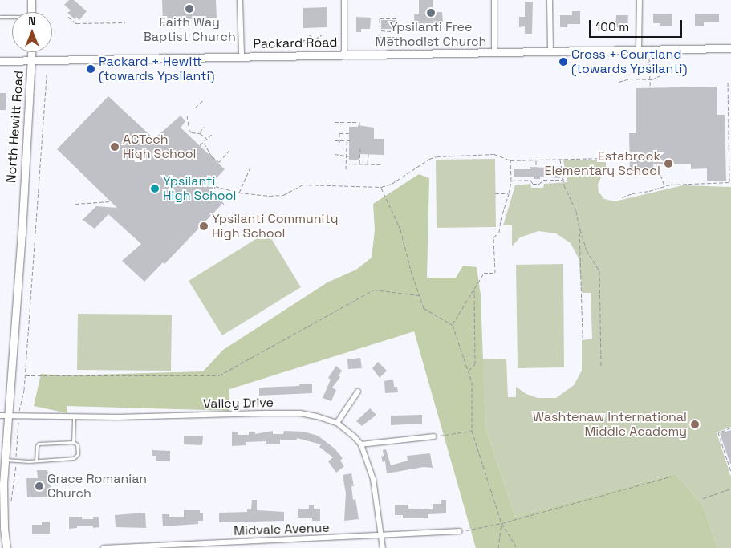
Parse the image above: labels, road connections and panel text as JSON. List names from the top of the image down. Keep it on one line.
{"streets":{"main road":["Packard Road","North Hewitt Road"],"street":["Valley Drive","Midvale Avenue"]},"crossings":[["Packard Road","North Hewitt Road"],["North Hewitt Road","Valley Drive"],["Valley Drive","Midvale Avenue"]],"places":["Faith Way Baptist Church","Ypsilanti Free Methodist Church","Cross + Courtland (towards Ypsilanti)","Packard + Hewitt (towards Ypsilanti)","ACTech High School","Estabrook Elementary School","Ypsilanti High School","Ypsilanti Community High School","Washtenaw International Middle Academy","Grace Romanian Church"],"scale_bar":"100 m","north":"top"}
